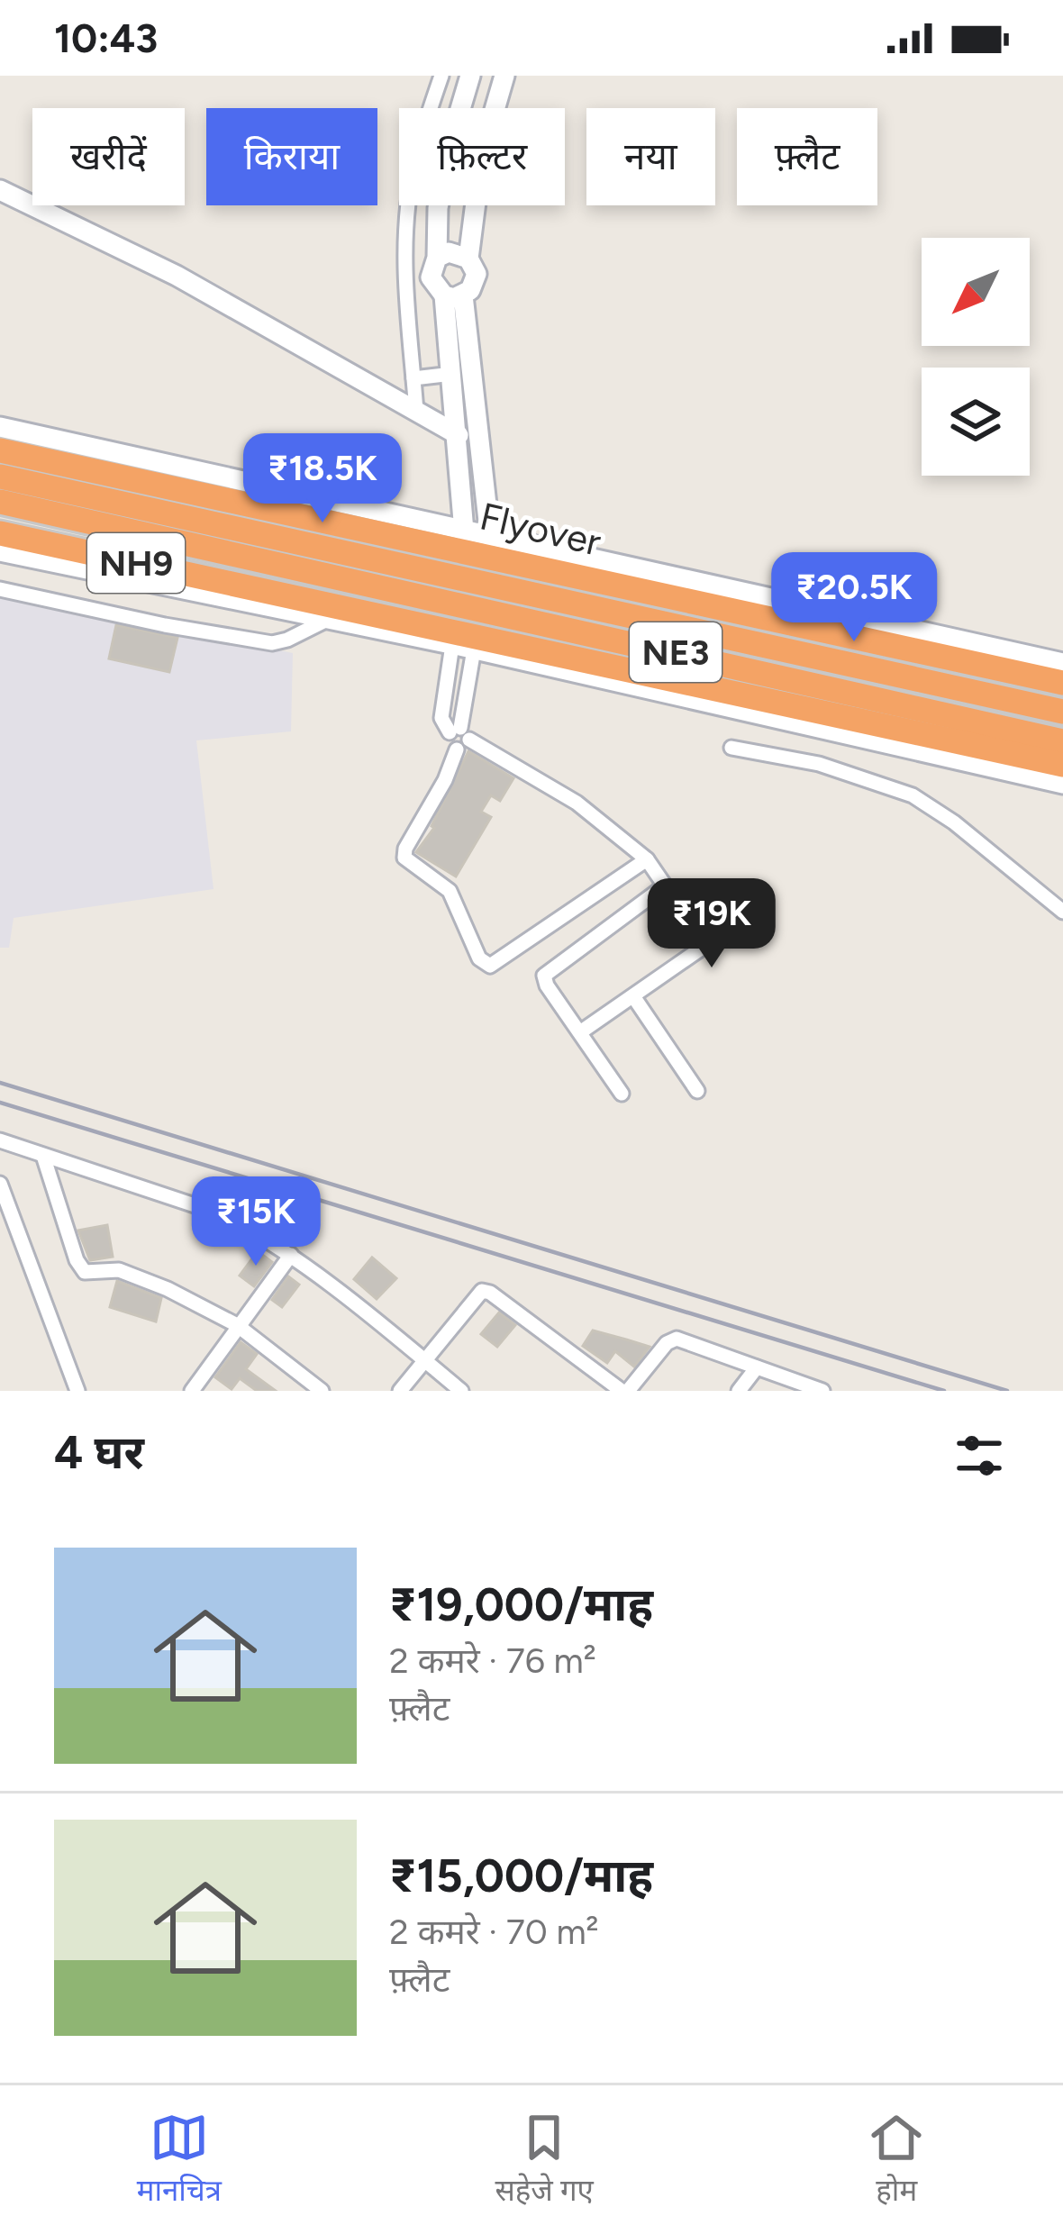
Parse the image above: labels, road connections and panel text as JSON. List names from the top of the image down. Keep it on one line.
{"streets":{"highway":["Flyover","NH9","NE3"]},"north":"bottom left","page":{"status":"10:43","chip":["खरीदें","किराया","फ़िल्टर","नया","फ़्लैट"],"price":["₹18.5K","₹20.5K","₹19K","₹15K"],"heading":"4 घर","list":[{"name":"₹19,000/माह","note":"2 कमरे · 76 m² · फ़्लैट"},{"name":"₹15,000/माह","note":"2 कमरे · 70 m² · फ़्लैट"}],"tabs":["मानचित्र","सहेजे गए","होम"]}}
